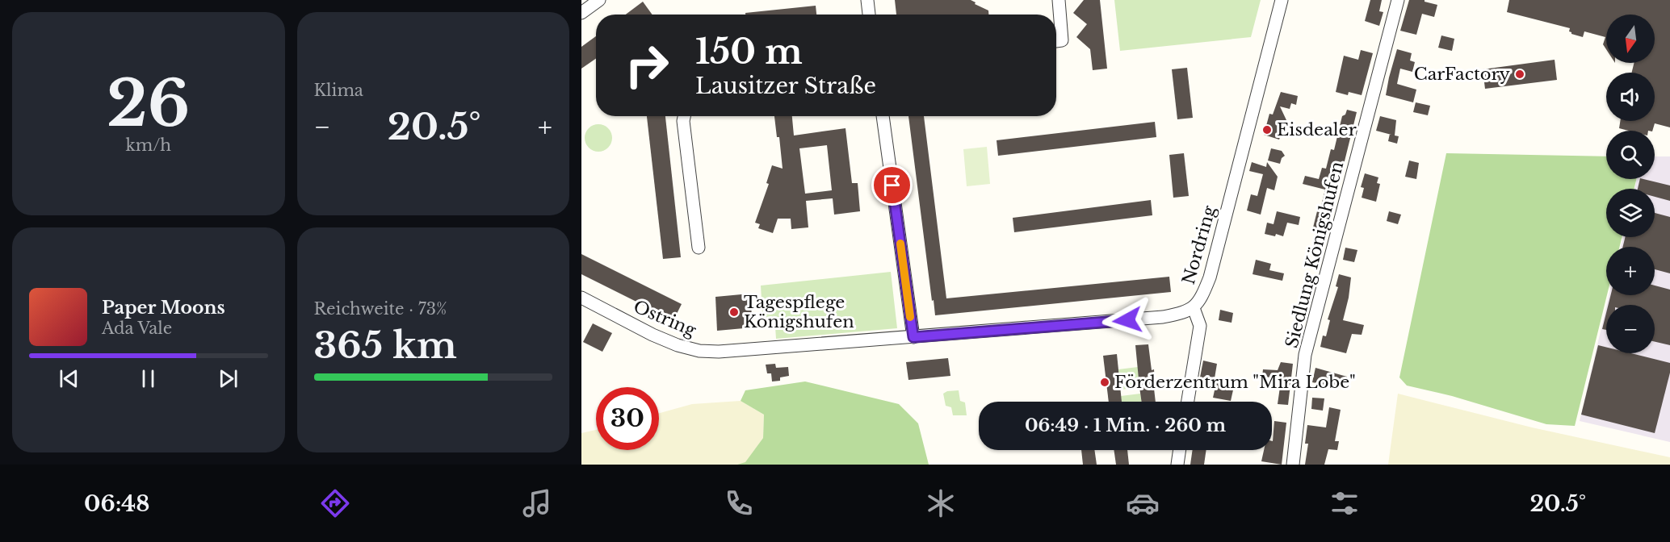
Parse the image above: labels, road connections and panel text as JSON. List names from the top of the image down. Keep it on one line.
{"streets":{"street":["Nordring","Siedlung Königshufen","Ostring"]},"crossings":[["Nordring","Ostring"]],"places":["CarFactory","Eisdealer","Tagespflege Königshufen","Förderzentrum \"Mira Lobe\""],"north":"bottom","page":{"tile":[["26","km/h"],"Klima",["Reichweite · 73%","365 km"]],"map_buttons":["+","−"],"turn":["150 m","Lausitzer Straße"],"heat":["−","20.5°","+"],"song":["Paper Moons","Ada Vale"],"limit":"30","trip":"06:49 · 1 Min. · 260 m","tabs":["06:48","20.5°"]}}
